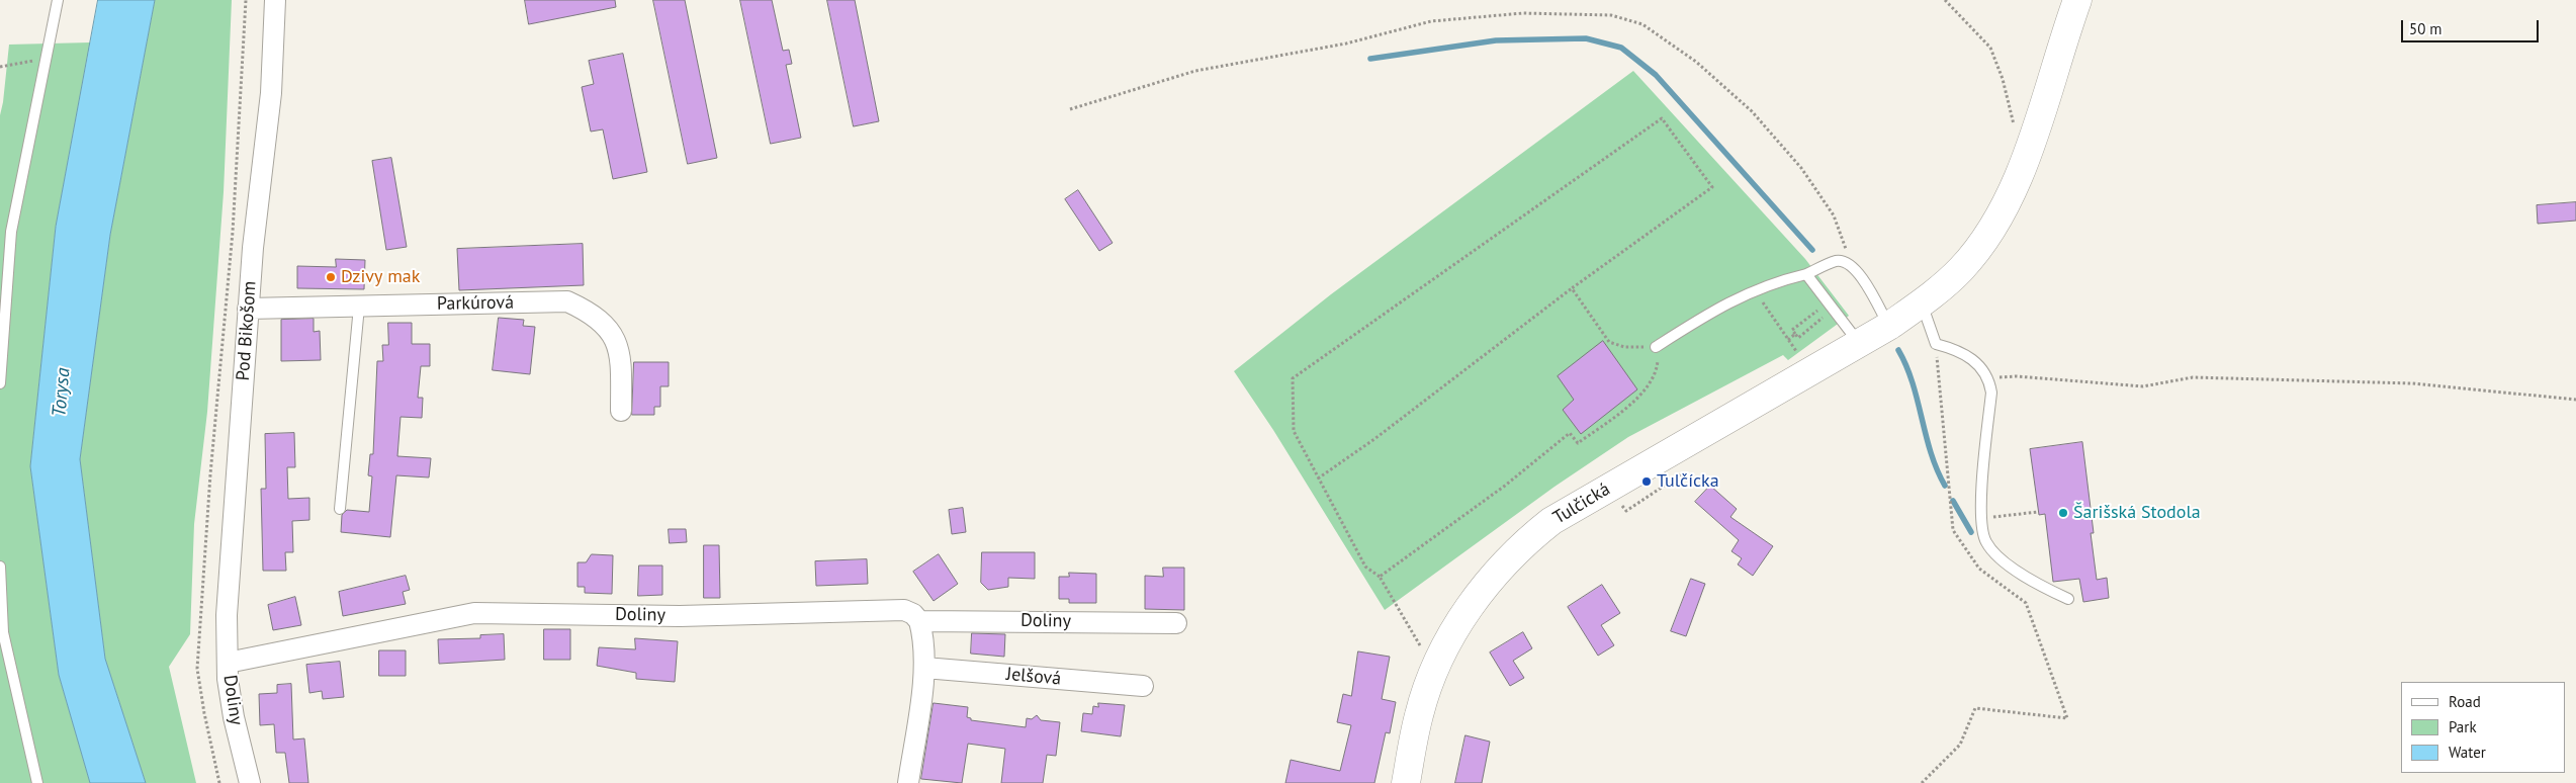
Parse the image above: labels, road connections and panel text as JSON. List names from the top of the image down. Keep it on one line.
{"streets":{"street":["Parkúrová","Pod Bikošom","Tulčická","Doliny","Jelšová"]},"crossings":[["Parkúrová","Pod Bikošom"],["Pod Bikošom","Doliny"]],"water":["Torysa"],"places":["Dzivy mak","Tulčícka","Šarišská Stodola"],"legend":["Road","Park","Water"],"scale_bar":"50 m"}
